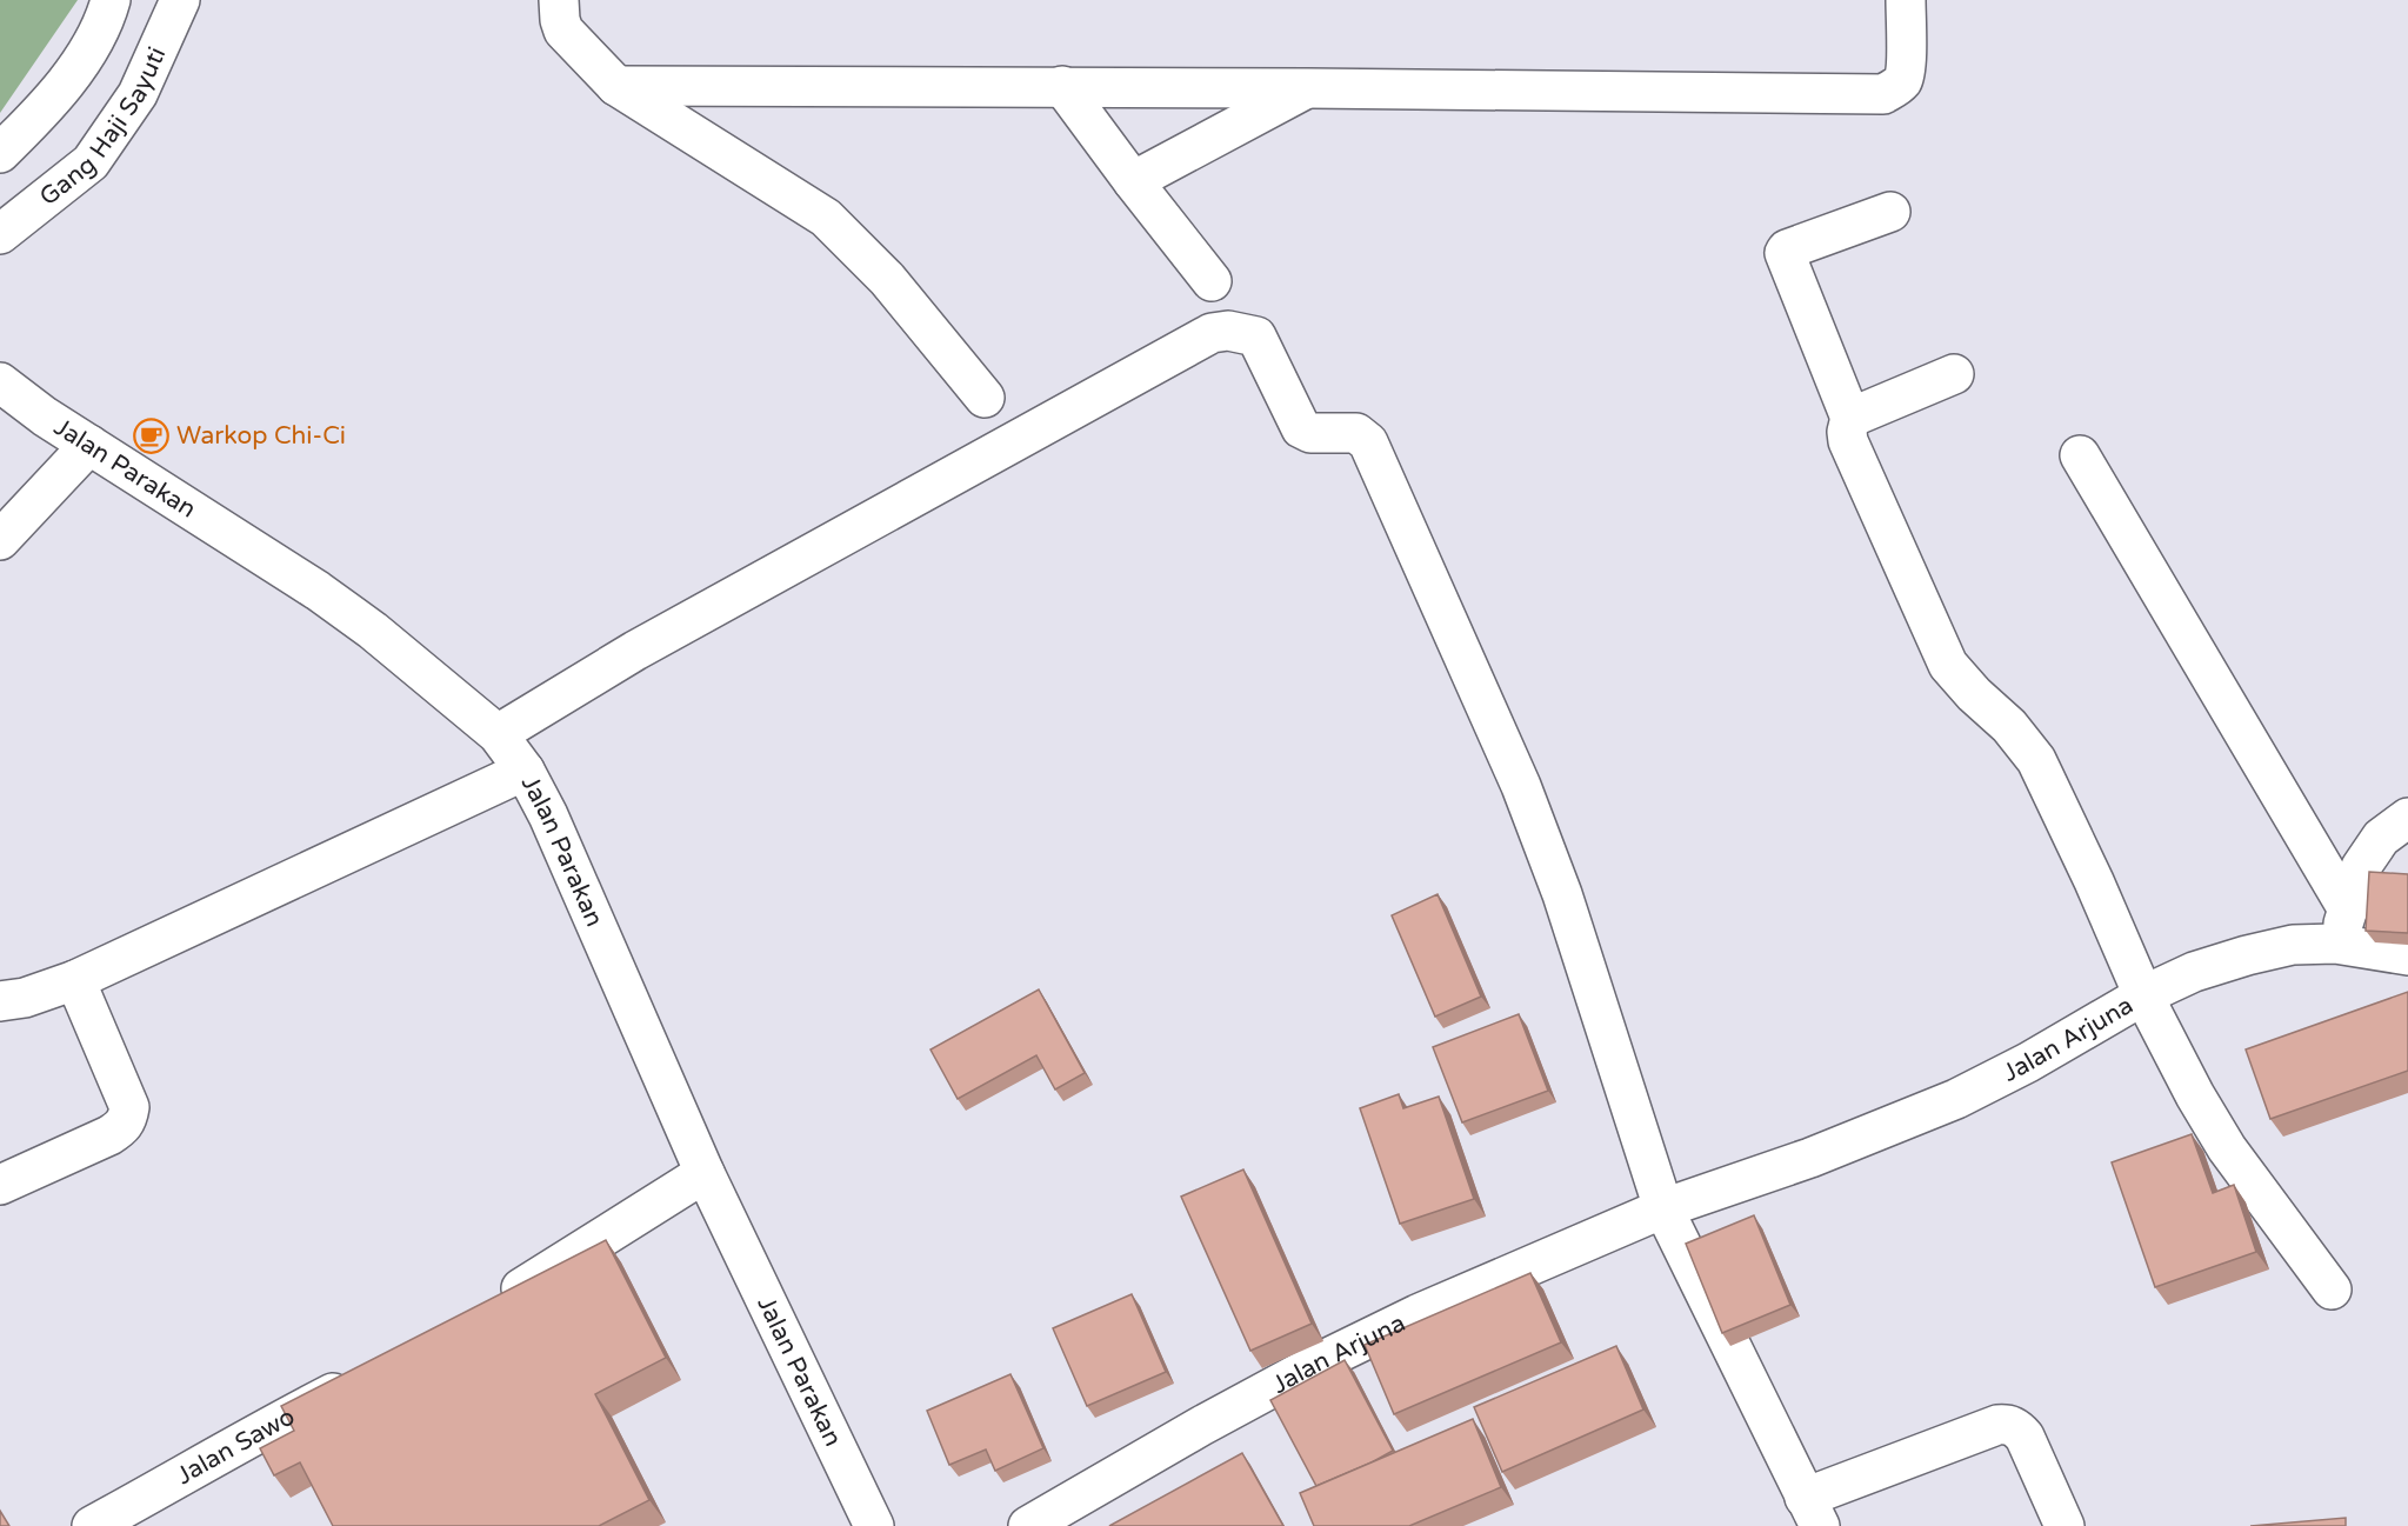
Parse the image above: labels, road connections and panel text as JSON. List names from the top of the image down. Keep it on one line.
{"streets":{"street":["Gang Haji Sayuti","Jalan Parakan","Jalan Arjuna","Jalan Sawo"]},"places":{"cafe":["Warkop Chi-Ci"]}}
